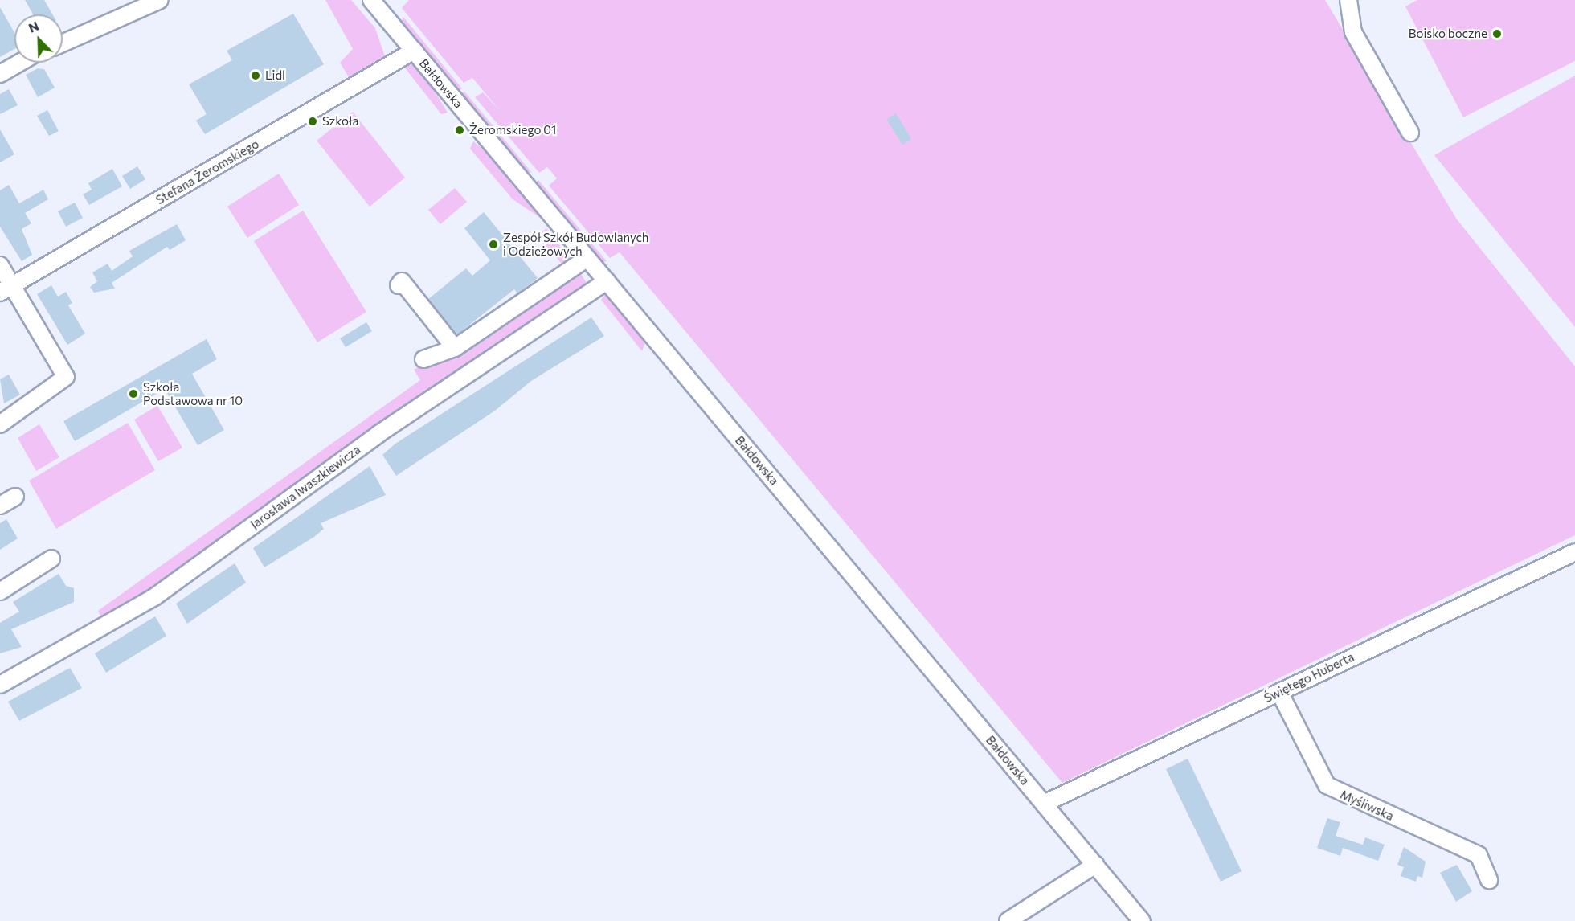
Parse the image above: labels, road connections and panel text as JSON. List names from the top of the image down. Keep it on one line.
{"streets":{"street":["Bałdowska","Stefana Żeromskiego","Jarosława Iwaszkiewicza","Świętego Huberta","Myśliwska"]},"crossings":[["Bałdowska","Stefana Żeromskiego"],["Bałdowska","Jarosława Iwaszkiewicza"],["Bałdowska","Świętego Huberta"],["Świętego Huberta","Myśliwska"]],"places":["Boisko boczne","Lidl","Szkoła","Żeromskiego 01","Zespół Szkół Budowlanych i Odzieżowych","Szkoła Podstawowa nr 10"],"north":"top left"}
